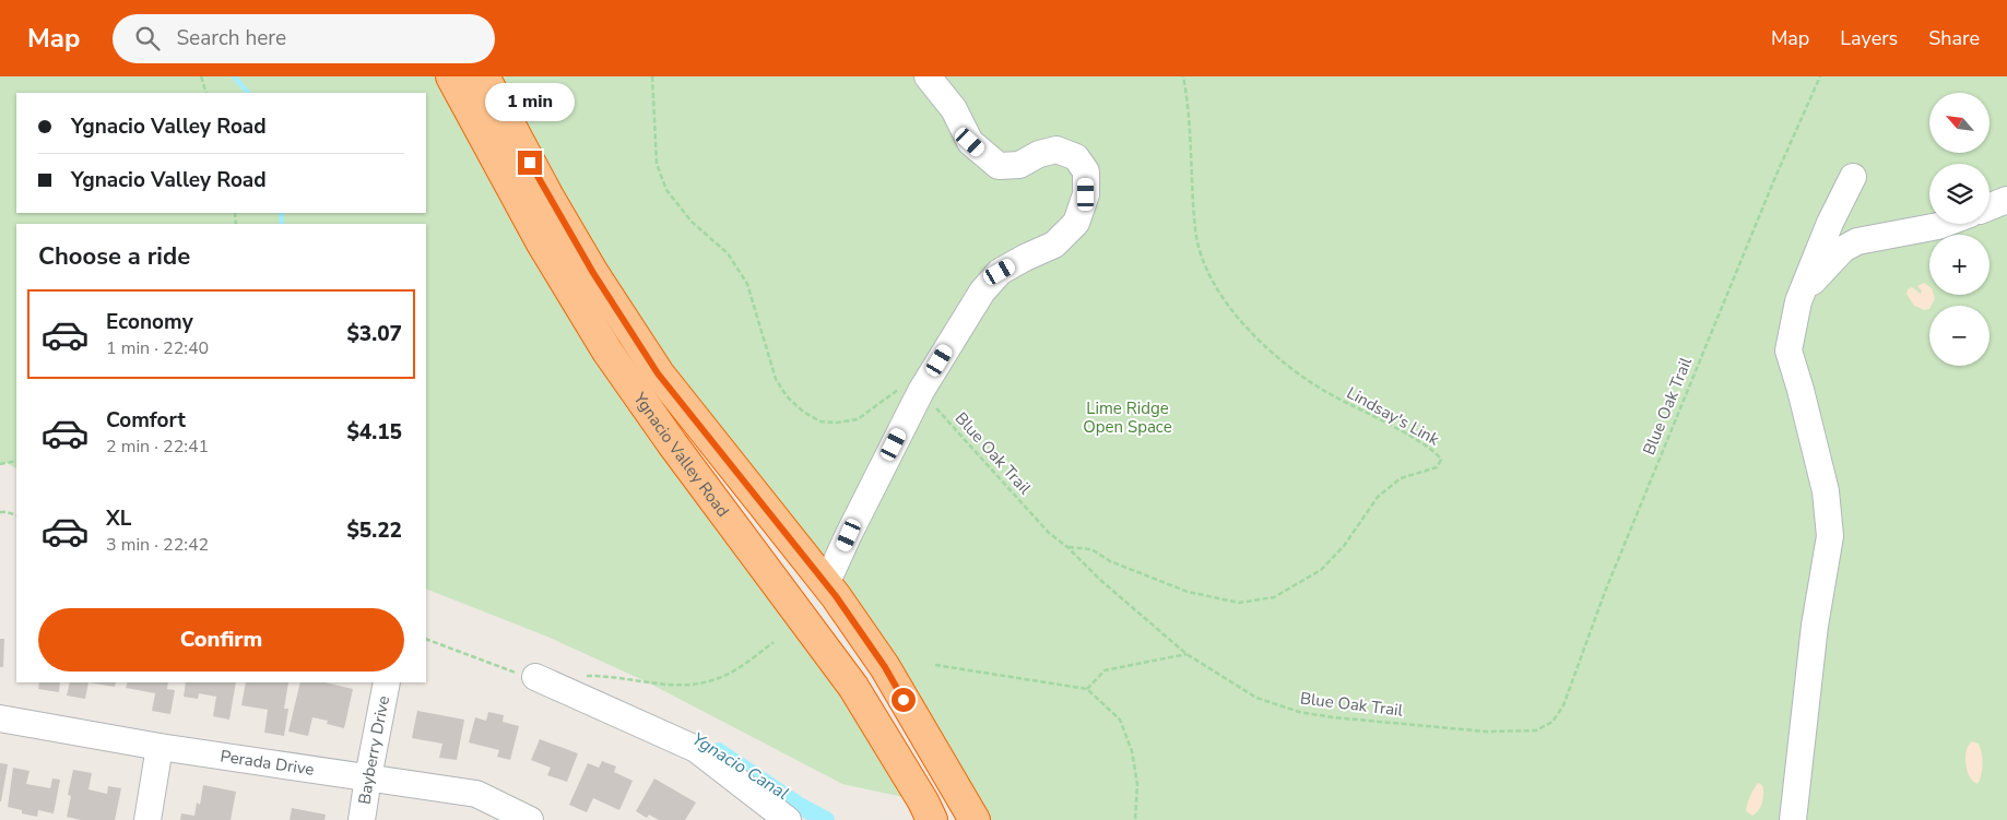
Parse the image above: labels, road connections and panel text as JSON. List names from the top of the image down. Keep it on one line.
{"streets":{"highway":["Ygnacio Valley Road"],"street":["Bayberry Drive","Perada Drive"],"path":["Blue Oak Trail","Lindsay's Link"]},"crossings":[["Blue Oak Trail","Lindsay's Link"],["Bayberry Drive","Perada Drive"]],"water":["Ygnacio Canal"],"parks":["Lime Ridge Open Space"],"north":"top left","page":{"header":"Map","search":"Search here","nav":["Map","Layers","Share"],"bubble":"1 min","map_buttons":["+","−"],"banner":["Ygnacio Valley Road","Ygnacio Valley Road"],"heading":"Choose a ride","list":[{"name":"Economy","note":"1 min · 22:40","value":"$3.07"},{"name":"Comfort","note":"2 min · 22:41","value":"$4.15"},{"name":"XL","note":"3 min · 22:42","value":"$5.22"}],"buttons":"Confirm"}}
